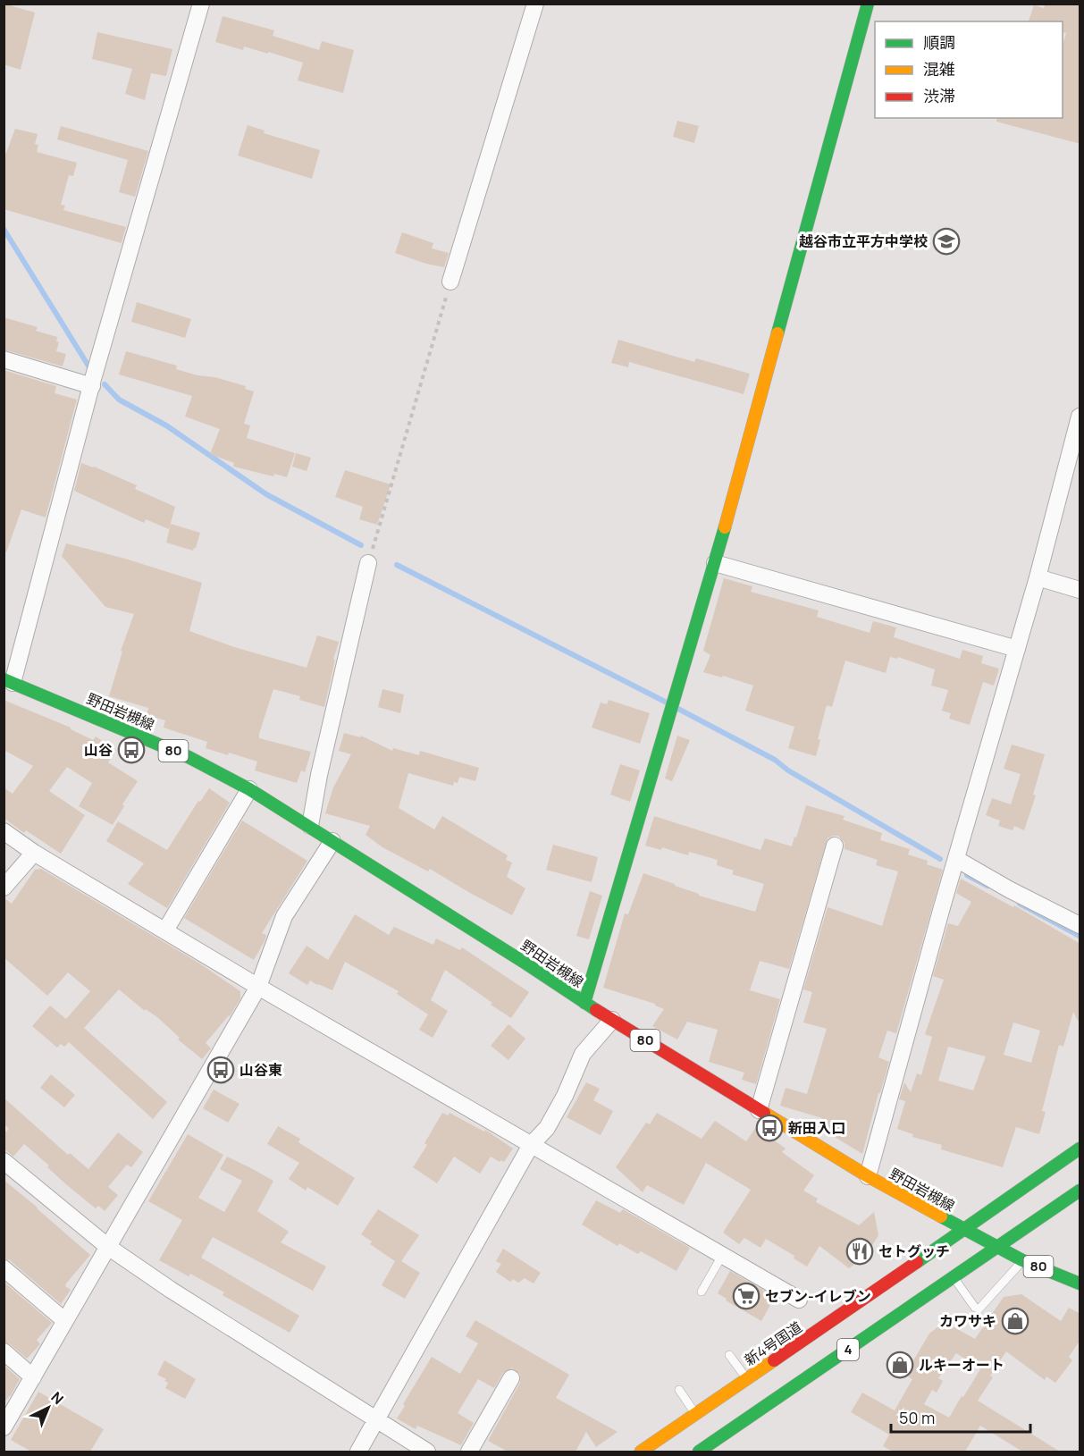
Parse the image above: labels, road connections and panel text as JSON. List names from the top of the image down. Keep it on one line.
{"streets":{"main road":["野田岩槻線","80","新4号国道","4"]},"crossings":[["野田岩槻線","新4号国道"],["野田岩槻線","4"]],"places":{"school or university":["越谷市立平方中学校"],"bus stop":["山谷","山谷東","新田入口"],"restaurant":["セトグッチ"],"supermarket":["セブン-イレブン"],"shop":["カワサキ","ルキーオート"]},"legend":["順調","混雑","渋滞"],"scale_bar":"50 m","north":"top right"}
